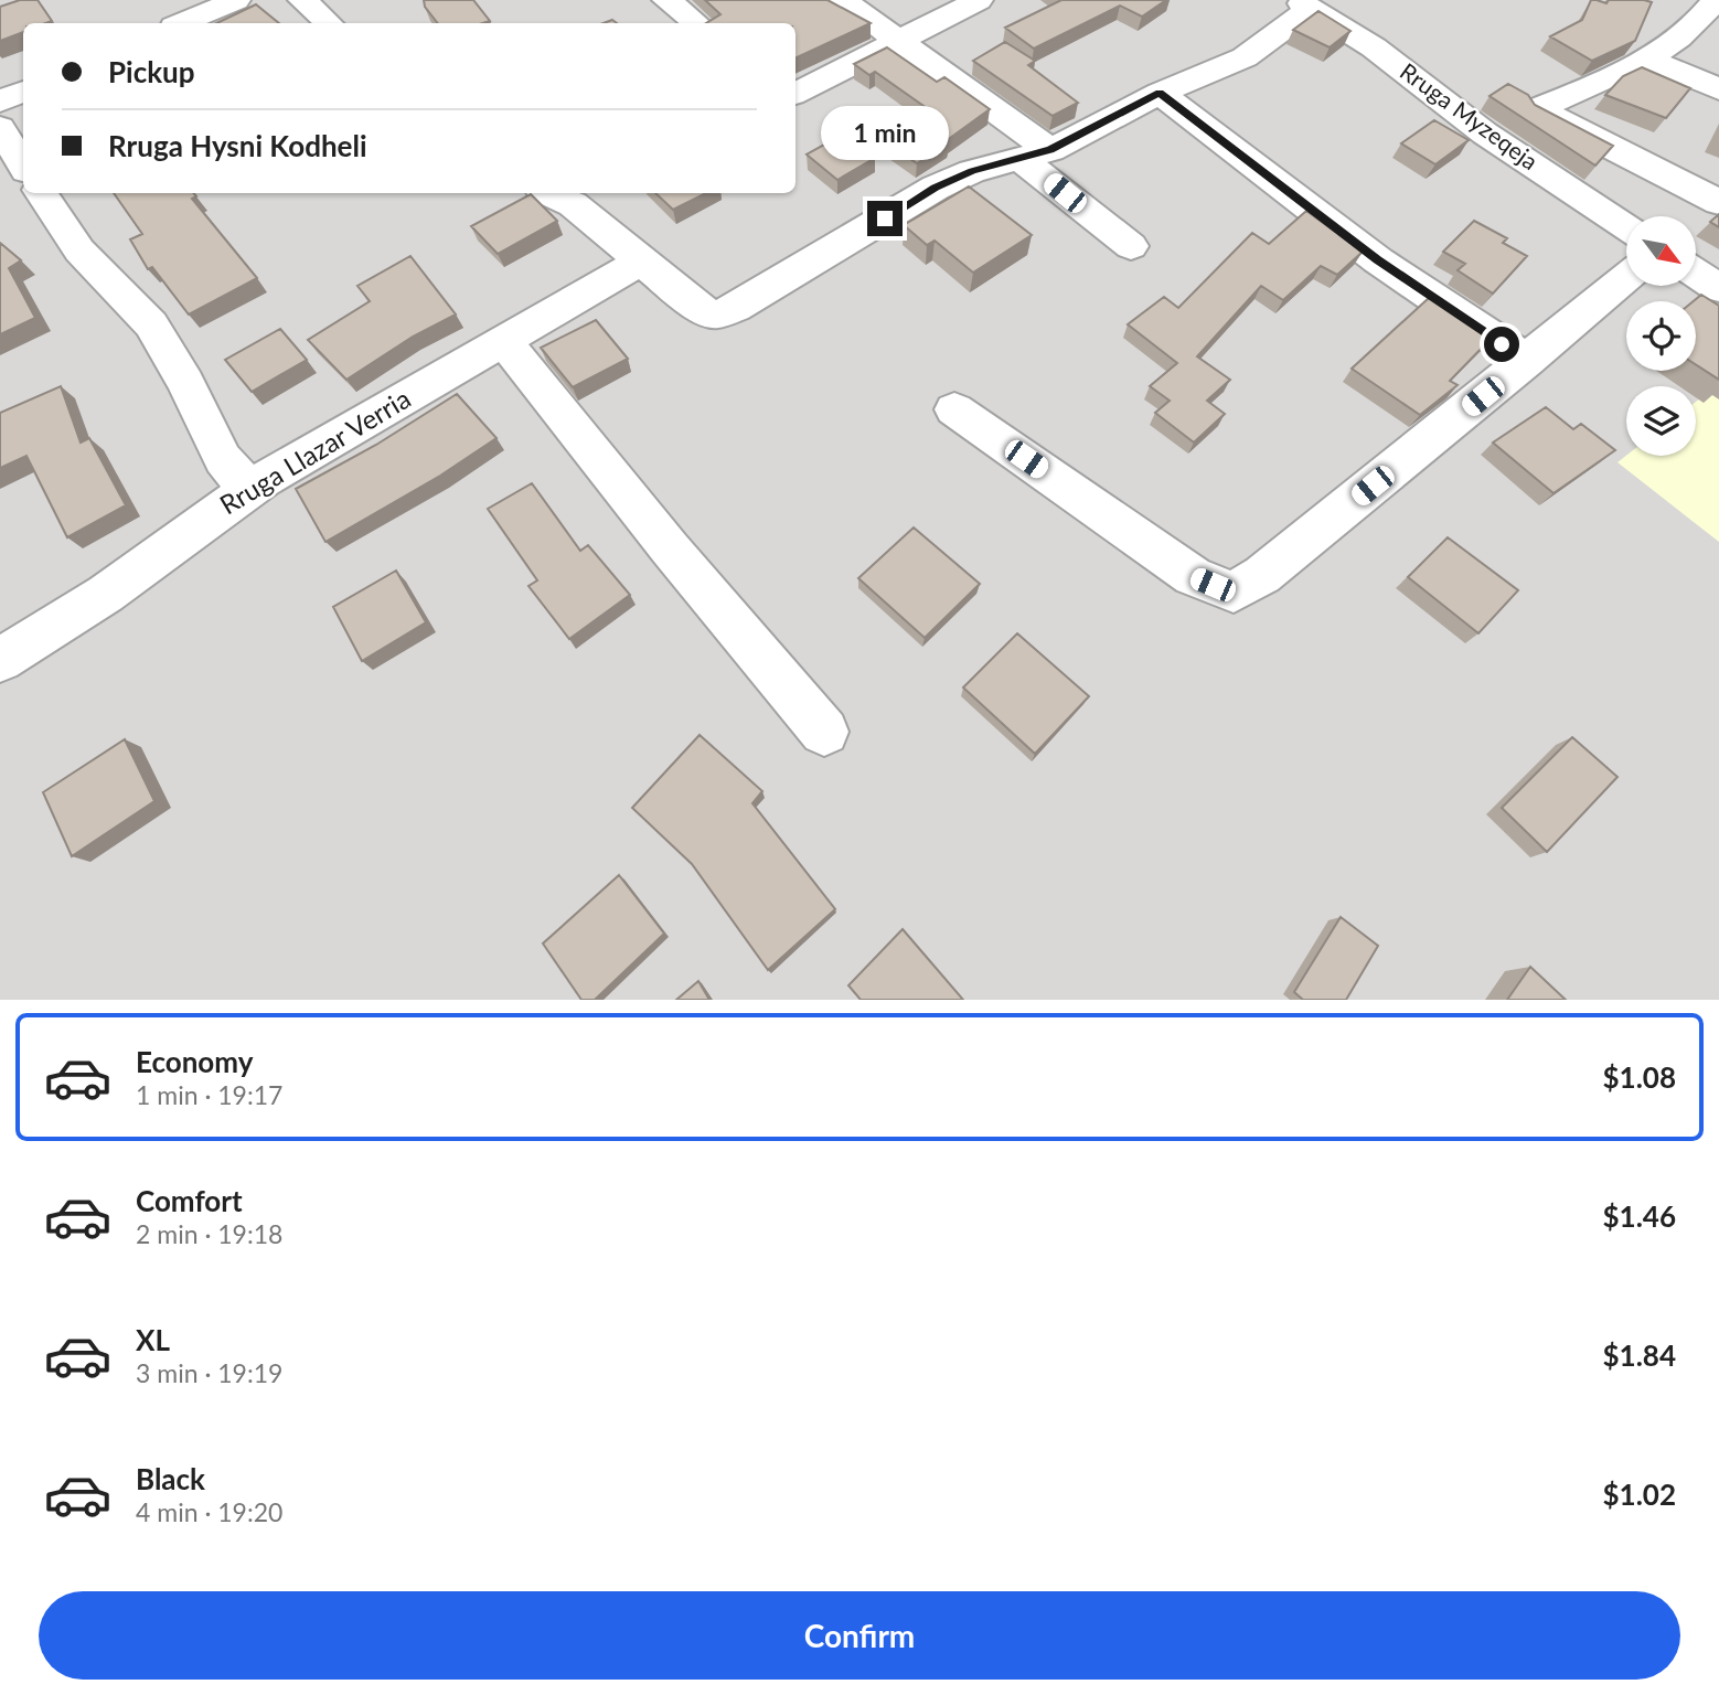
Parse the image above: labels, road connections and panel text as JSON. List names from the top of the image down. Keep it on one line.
{"streets":{"street":["Rruga Myzeqeja","Rruga Llazar Verria"]},"north":"bottom right","page":{"banner":["Pickup","Rruga Hysni Kodheli"],"bubble":"1 min","list":[{"name":"Economy","note":"1 min · 19:17","value":"$1.08"},{"name":"Comfort","note":"2 min · 19:18","value":"$1.46"},{"name":"XL","note":"3 min · 19:19","value":"$1.84"},{"name":"Black","note":"4 min · 19:20","value":"$1.02"}],"buttons":"Confirm"}}
